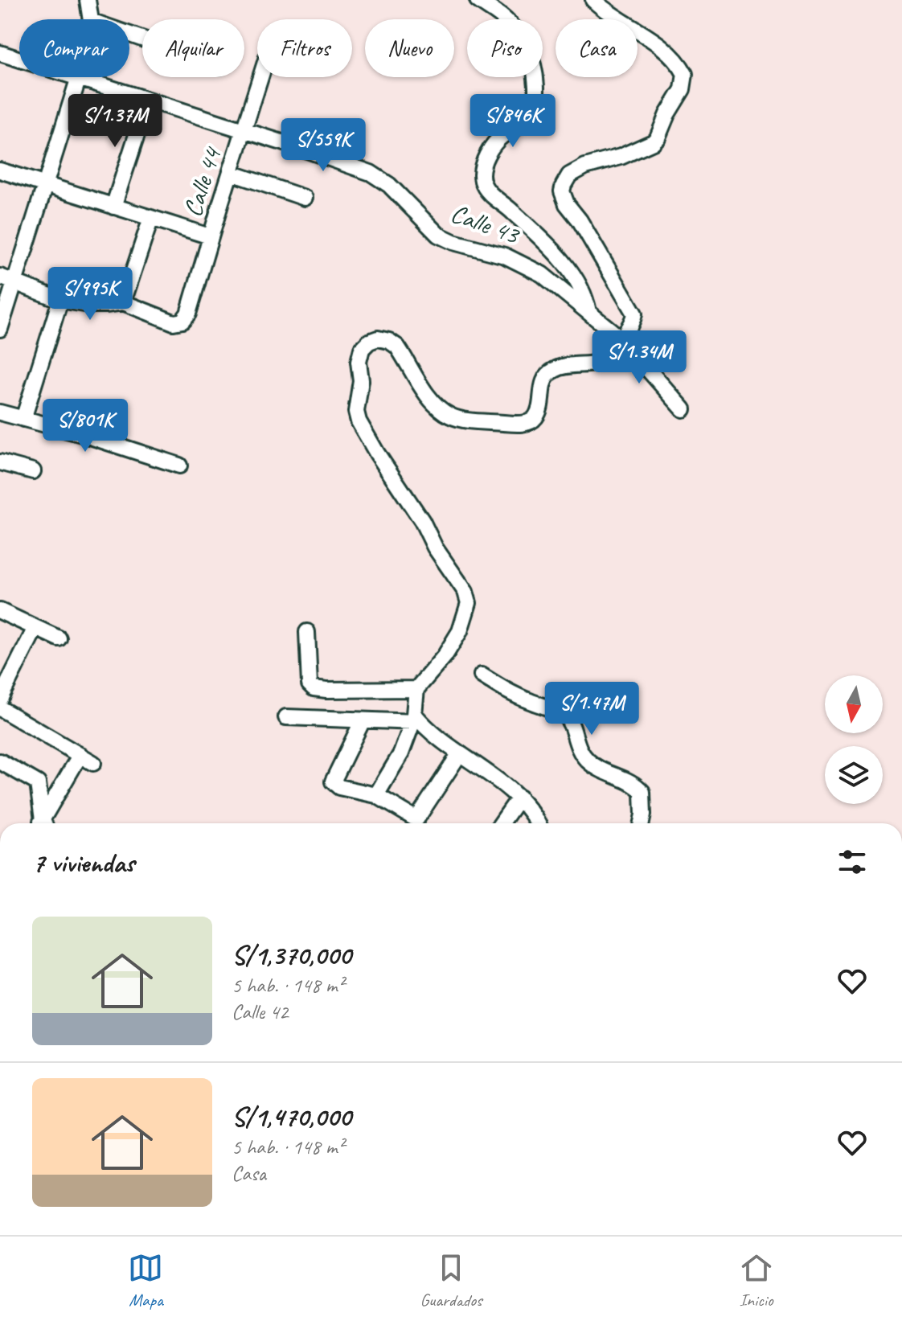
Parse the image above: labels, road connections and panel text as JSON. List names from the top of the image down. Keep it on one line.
{"streets":{"street":["Calle 44","Calle 43"]},"crossings":[["Calle 44","Calle 43"]],"north":"bottom","page":{"chip":["Comprar","Alquilar","Filtros","Nuevo","Piso","Casa"],"price":["S/1.37M","S/846K","S/559K","S/995K","S/1.34M","S/801K","S/1.47M"],"heading":"7 viviendas","list":[{"name":"S/1,370,000","note":"5 hab. · 148 m² · Calle 42"},{"name":"S/1,470,000","note":"5 hab. · 148 m² · Casa"}],"tabs":["Mapa","Guardados","Inicio"]}}
